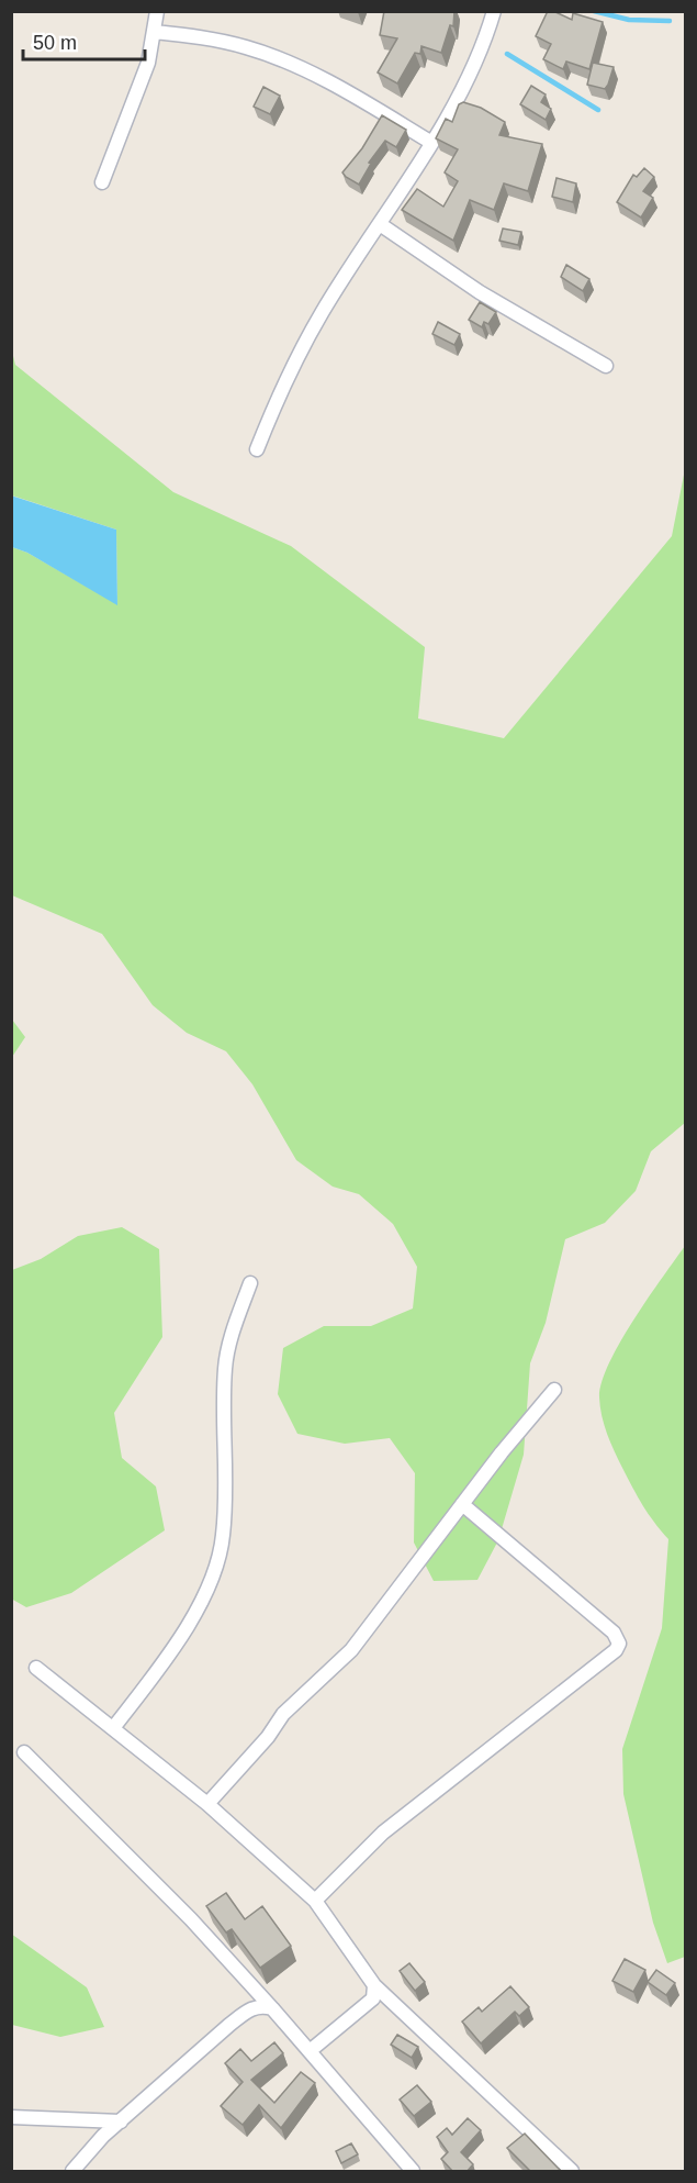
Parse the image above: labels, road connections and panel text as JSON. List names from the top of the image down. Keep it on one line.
{"scale_bar":"50 m"}
